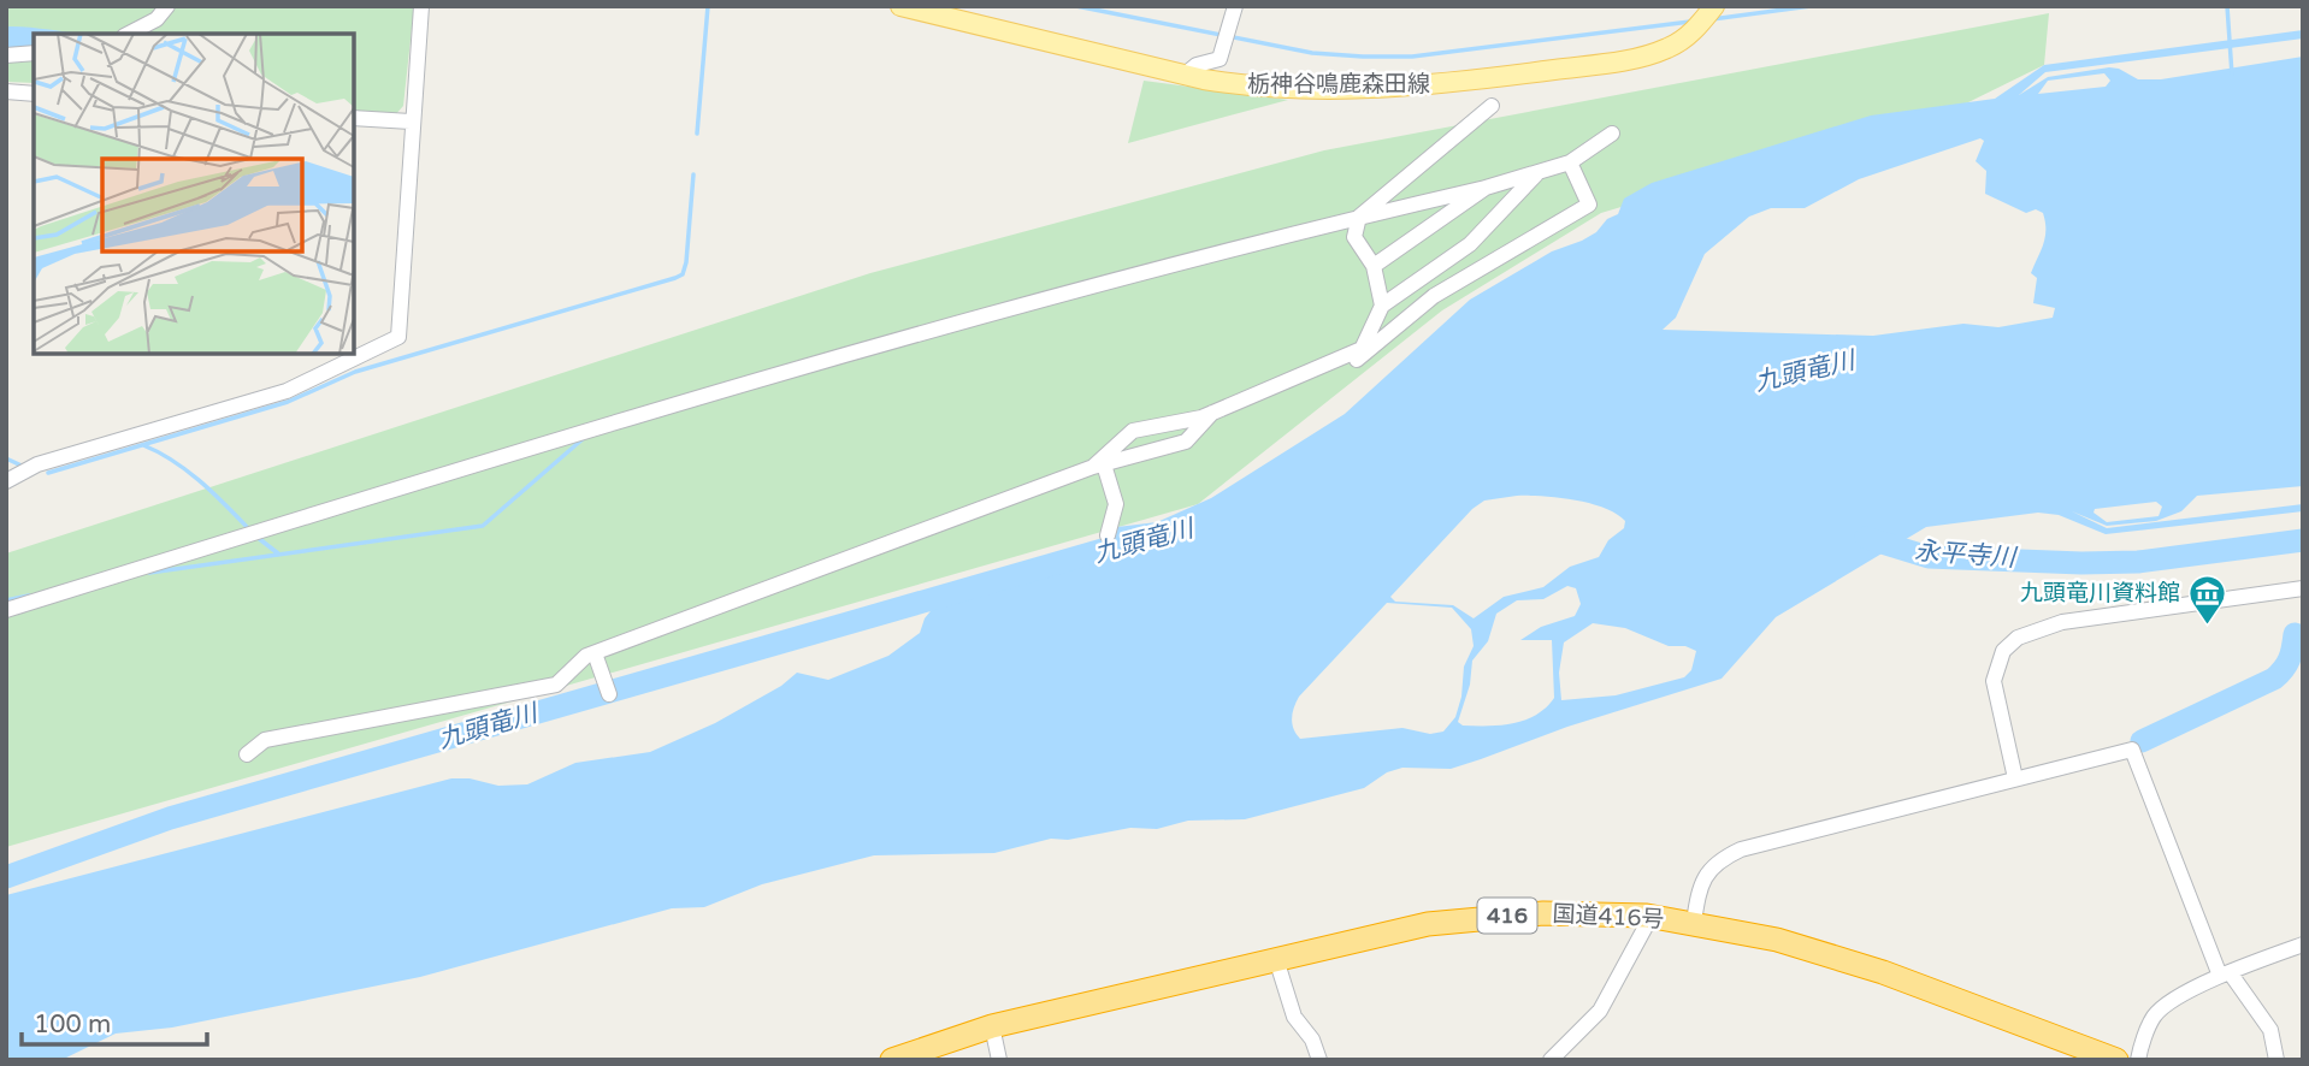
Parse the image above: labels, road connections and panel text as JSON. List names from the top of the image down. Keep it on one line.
{"streets":{"highway":["416","国道416号"],"main road":["栃神谷鳴鹿森田線"]},"water":["九頭竜川","永平寺川"],"places":{"museum":["九頭竜川資料館"]},"scale_bar":"100 m"}
